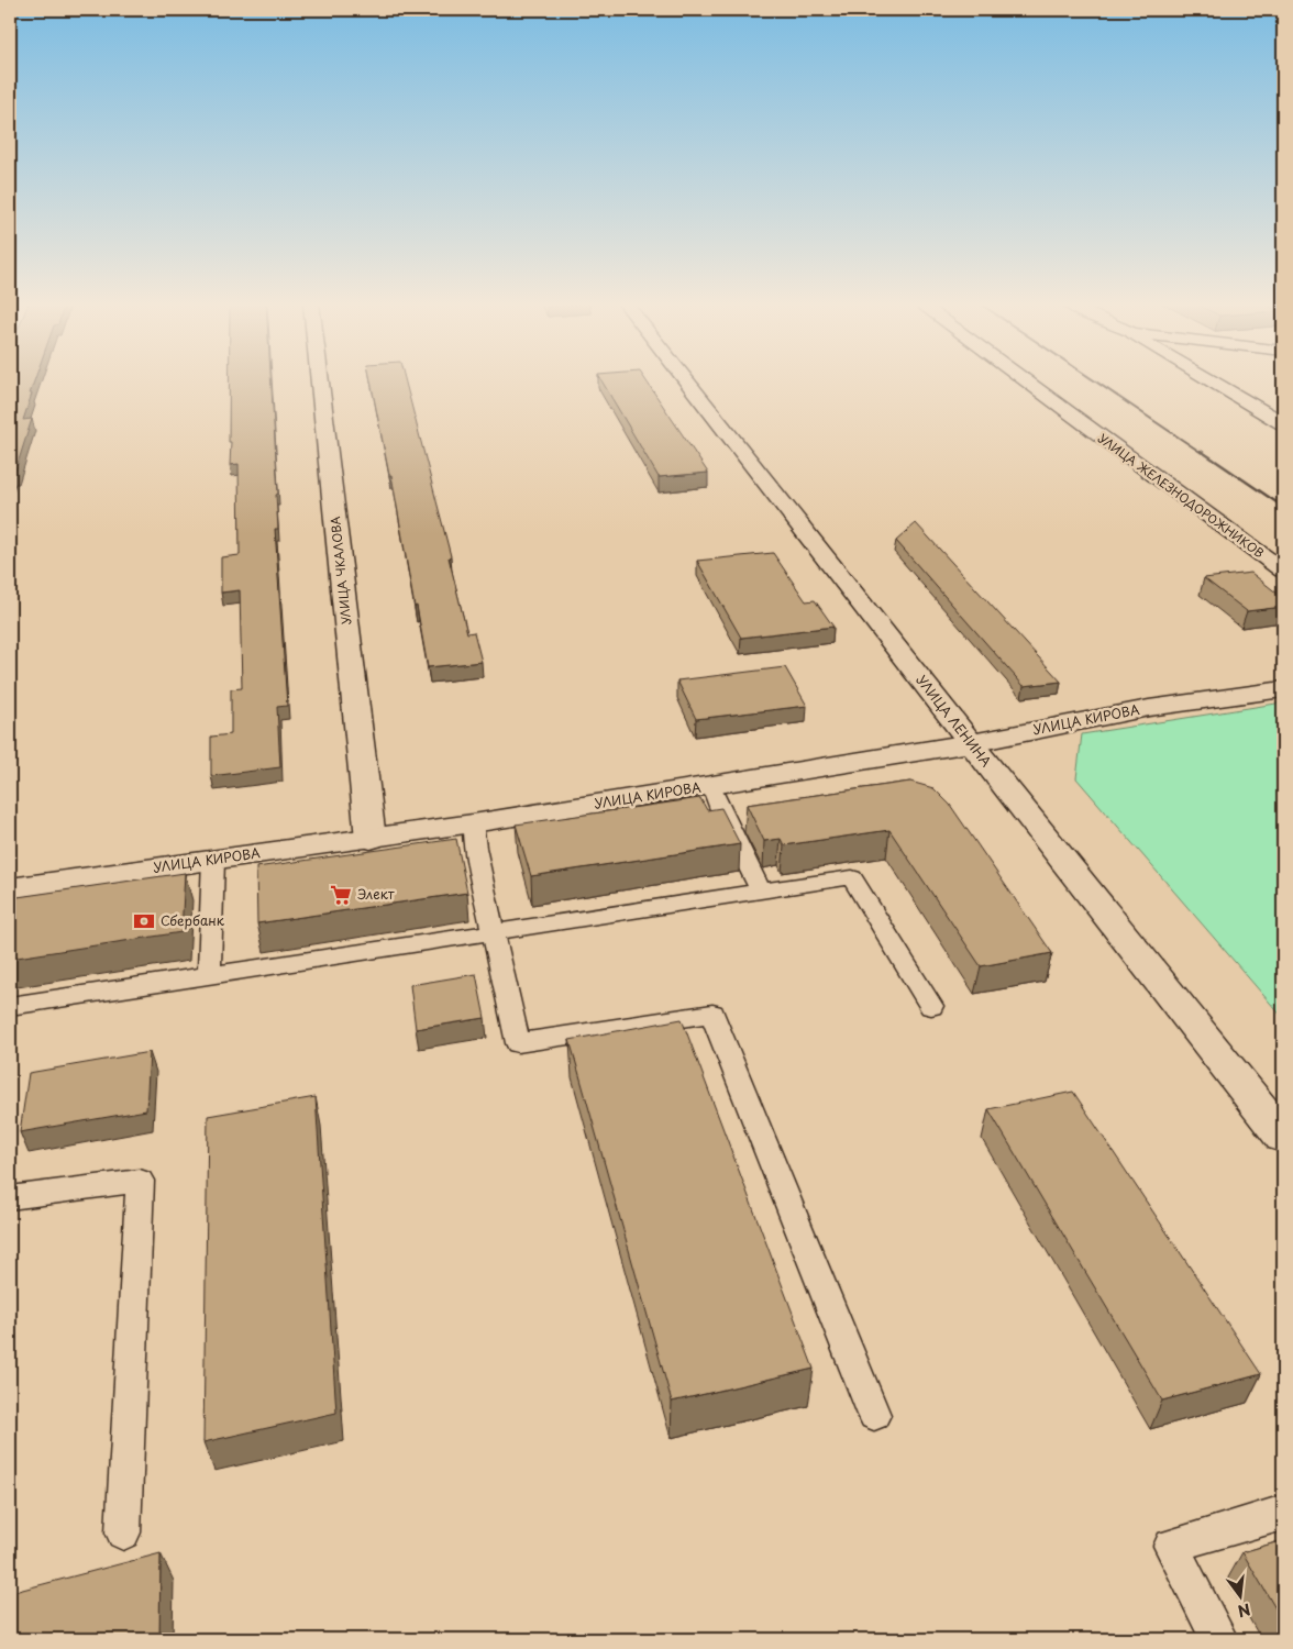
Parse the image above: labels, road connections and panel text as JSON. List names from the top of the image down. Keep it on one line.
{"streets":{"street":["УЛИЦА ЖЕЛЕЗНОДОРОЖНИКОВ","УЛИЦА ЧКАЛОВА","УЛИЦА КИРОВА","УЛИЦА ЛЕНИНА"]},"crossings":[["УЛИЦА ЧКАЛОВА","УЛИЦА КИРОВА"],["УЛИЦА КИРОВА","УЛИЦА ЛЕНИНА"]],"places":{"supermarket":["Элект"],"bank":["Сбербанк"]},"north":"bottom"}
